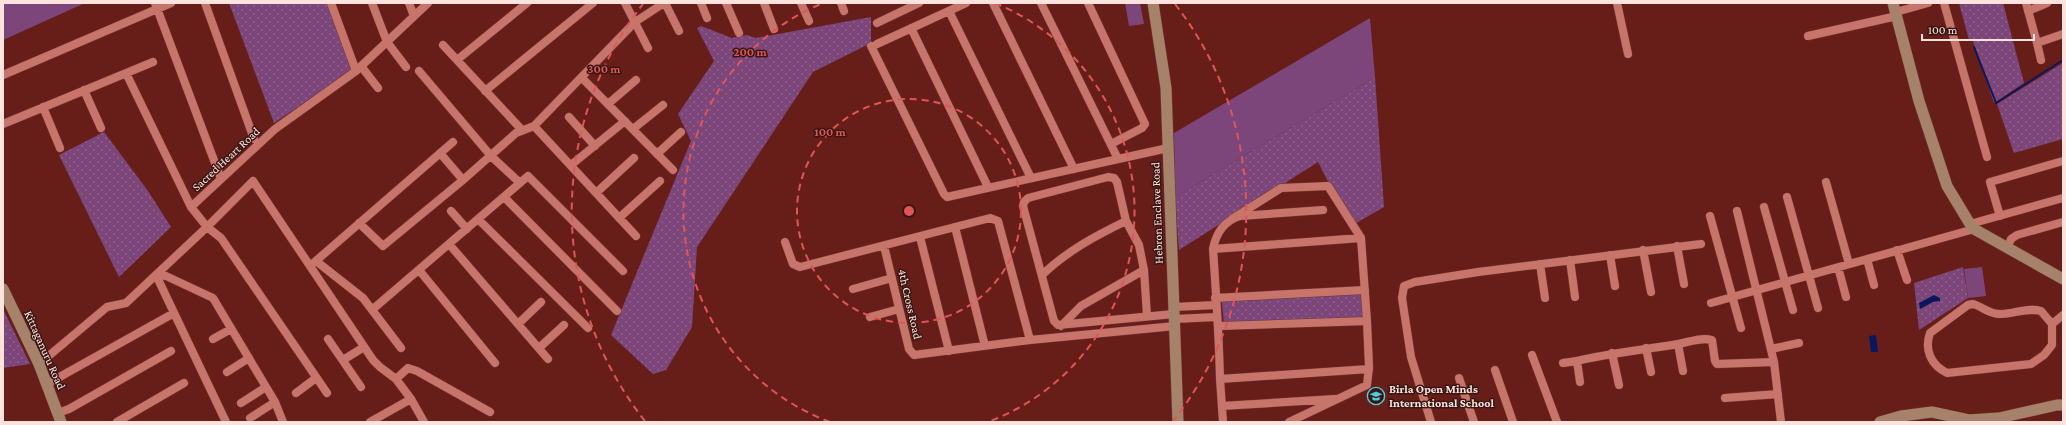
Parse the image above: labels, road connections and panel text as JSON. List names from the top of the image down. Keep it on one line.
{"streets":{"street":["Sacred Heart Road","Hebron Enclave Road","4th Cross Road","Kittaganuru Road"]},"places":{"school or university":["Birla Open Minds International School"]},"scale_bar":"100 m","rings":["200 m","300 m","100 m"]}
